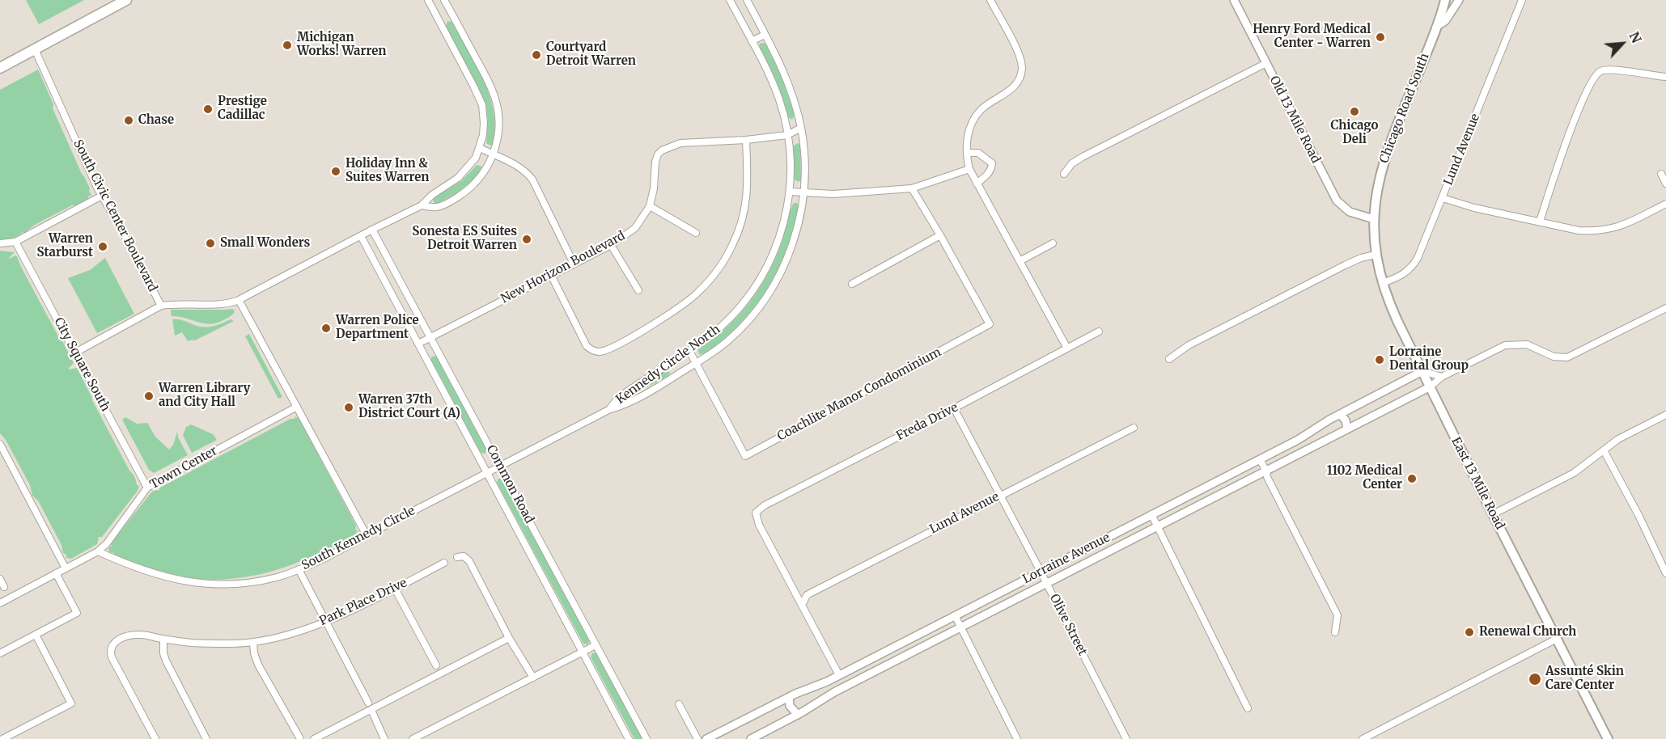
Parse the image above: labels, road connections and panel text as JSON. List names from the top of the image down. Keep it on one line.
{"streets":{"main road":["Chicago Road South","East 13 Mile Road"],"street":["Old 13 Mile Road","Lund Avenue","South Civic Center Boulevard","New Horizon Boulevard","City Square South","Kennedy Circle North","Coachlite Manor Condominium","Freda Drive","Town Center","Common Road","South Kennedy Circle","Lorraine Avenue","Park Place Drive","Olive Street"]},"crossings":[["Chicago Road South","Old 13 Mile Road"],["Chicago Road South","East 13 Mile Road"],["Old 13 Mile Road","East 13 Mile Road"],["Lund Avenue","Freda Drive"],["Lund Avenue","East 13 Mile Road"],["Lund Avenue","Olive Street"],["South Civic Center Boulevard","Common Road"],["New Horizon Boulevard","Kennedy Circle North"],["New Horizon Boulevard","Common Road"],["City Square South","Town Center"],["Kennedy Circle North","Coachlite Manor Condominium"],["Kennedy Circle North","Common Road"],["Kennedy Circle North","South Kennedy Circle"],["Freda Drive","Olive Street"],["Town Center","South Kennedy Circle"],["East 13 Mile Road","Lorraine Avenue"],["Common Road","South Kennedy Circle"],["Lorraine Avenue","Olive Street"]],"places":["Henry Ford Medical Center - Warren","Michigan Works! Warren","Courtyard Detroit Warren","Prestige Cadillac","Chicago Deli","Chase","Holiday Inn & Suites Warren","Sonesta ES Suites Detroit Warren","Small Wonders","Warren Starburst","Warren Police Department","Lorraine Dental Group","Warren Library and City Hall","Warren 37th District Court (A)","1102 Medical Center","Renewal Church","Assunté Skin Care Center"],"north":"top right"}
